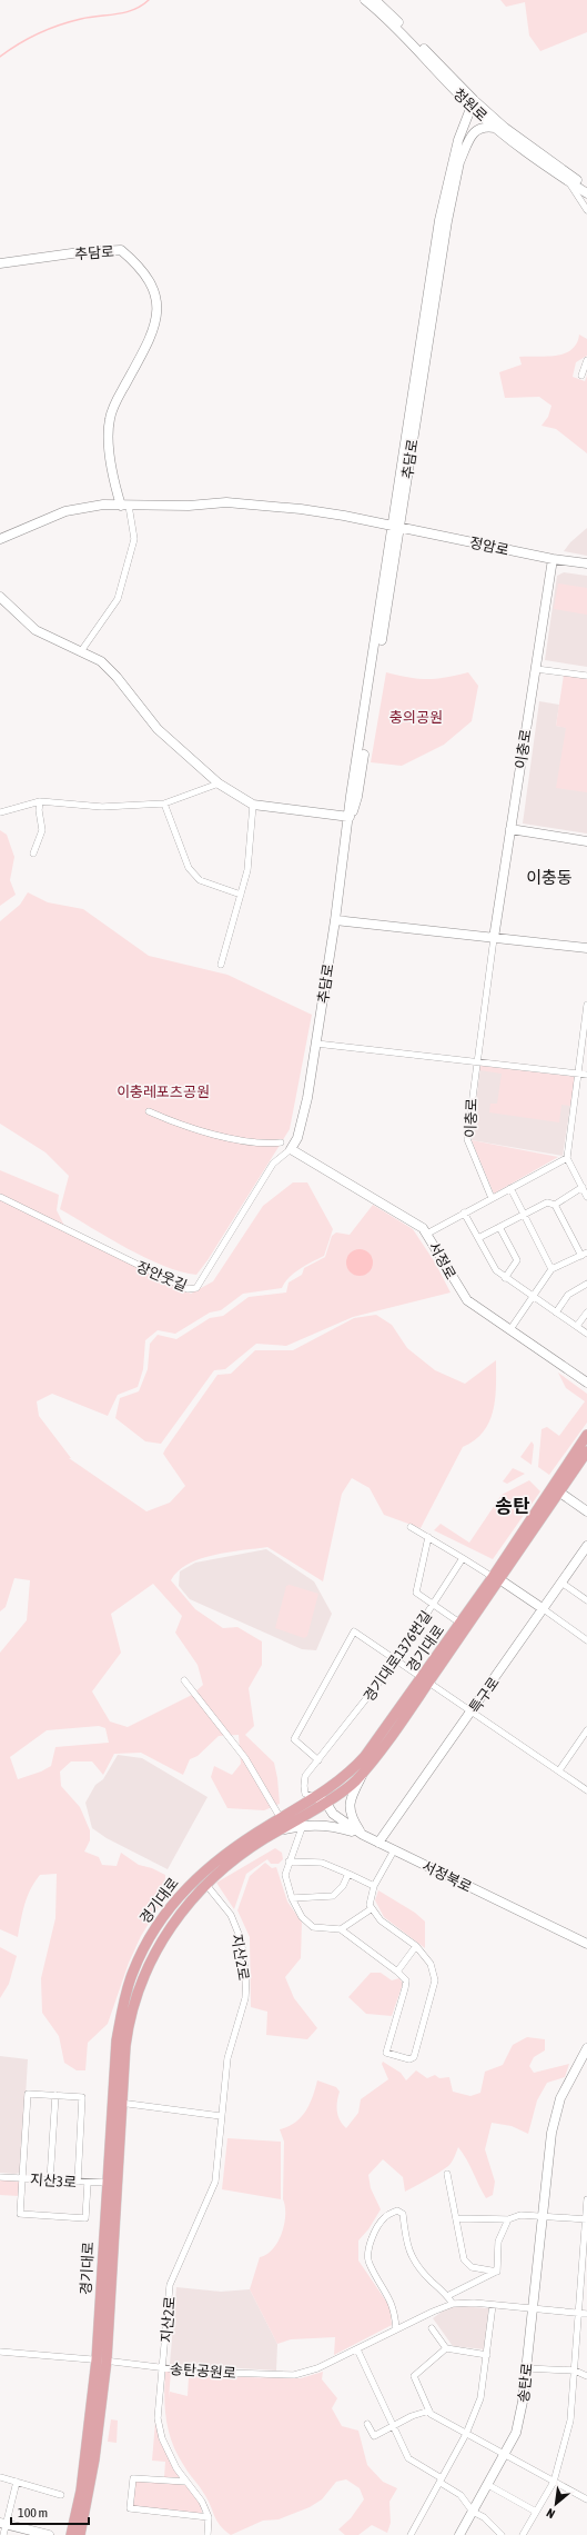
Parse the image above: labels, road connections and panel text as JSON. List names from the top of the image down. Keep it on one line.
{"streets":{"main road":["경기대로"],"street":["청원로","추담로","정암로","이충로","서정로","장안웃길","경기대로1376번길","특구로","서정북로","지산2로","지산3로","송탄공원로","송탄로"]},"crossings":[["청원로","추담로"],["추담로","정암로"],["추담로","서정로"],["추담로","장안웃길"],["정암로","이충로"],["서정로","장안웃길"],["경기대로","경기대로1376번길"],["경기대로","서정북로"],["경기대로","지산2로"],["경기대로","지산3로"],["경기대로","송탄공원로"],["경기대로1376번길","서정북로"],["특구로","서정북로"],["지산2로","송탄공원로"],["송탄공원로","송탄로"]],"districts":["이충동","송탄"],"parks":["충의공원","이충레포츠공원"],"scale_bar":"100 m","north":"bottom left"}
